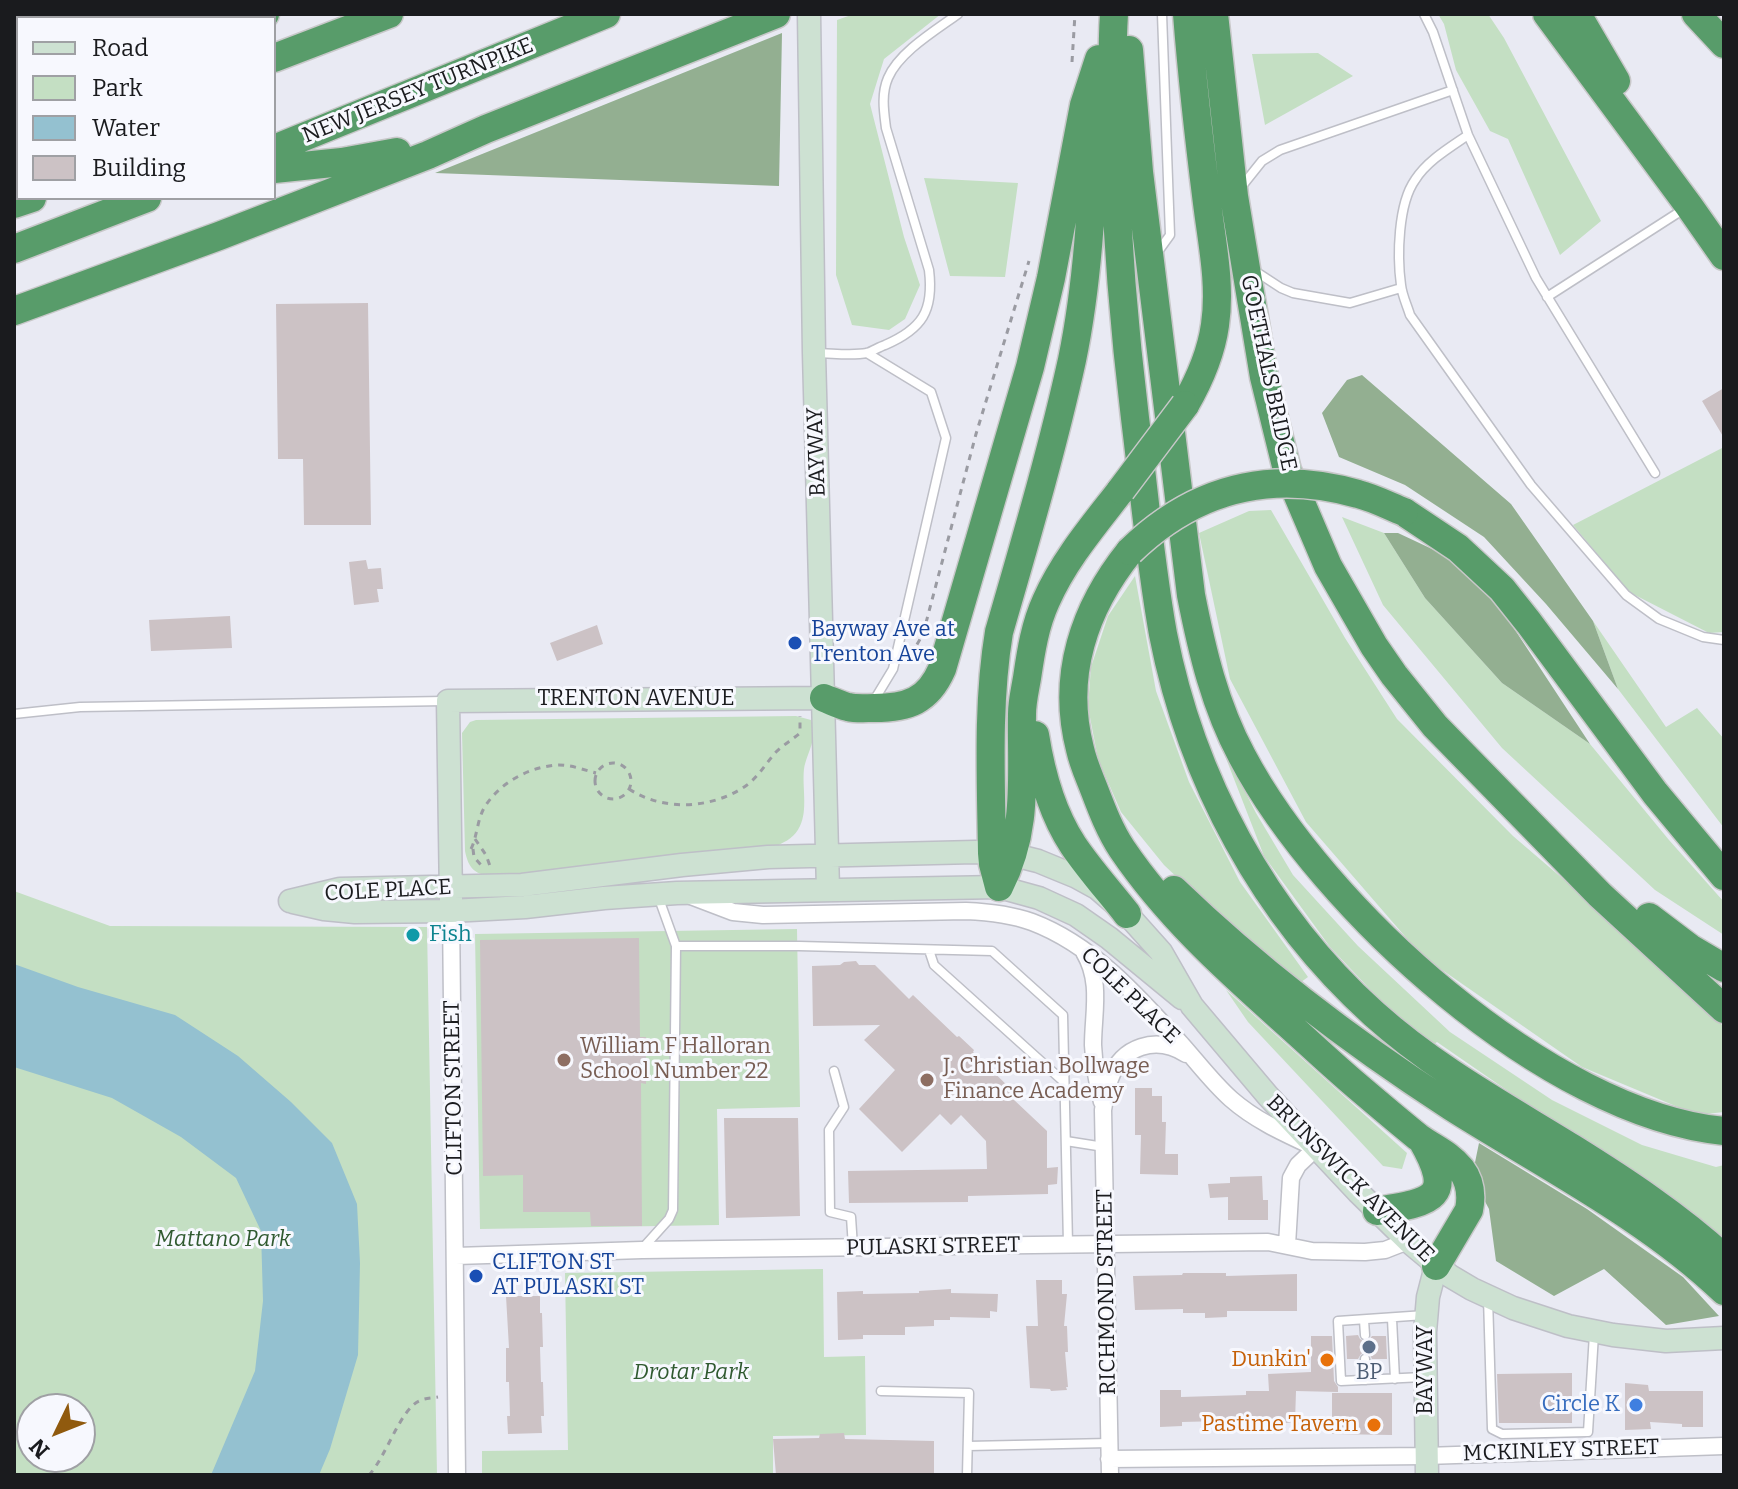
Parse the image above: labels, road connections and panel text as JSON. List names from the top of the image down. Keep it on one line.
{"streets":{"highway":["NEW JERSEY TURNPIKE","GOETHALS BRIDGE"],"street":["BAYWAY","TRENTON AVENUE","COLE PLACE","CLIFTON STREET","BRUNSWICK AVENUE","PULASKI STREET","RICHMOND STREET","MCKINLEY STREET"]},"crossings":[["BAYWAY","TRENTON AVENUE"],["BAYWAY","COLE PLACE"],["BAYWAY","BRUNSWICK AVENUE"],["BAYWAY","MCKINLEY STREET"],["TRENTON AVENUE","CLIFTON STREET"],["COLE PLACE","CLIFTON STREET"],["COLE PLACE","BRUNSWICK AVENUE"],["COLE PLACE","RICHMOND STREET"],["CLIFTON STREET","PULASKI STREET"],["BRUNSWICK AVENUE","PULASKI STREET"],["PULASKI STREET","RICHMOND STREET"],["RICHMOND STREET","MCKINLEY STREET"]],"parks":["Mattano Park","Drotar Park"],"places":["Bayway Ave at Trenton Ave","Fish","William F Halloran School Number 22","J. Christian Bollwage Finance Academy","CLIFTON ST AT PULASKI ST","BP","Dunkin'","Circle K","Pastime Tavern"],"legend":["Road","Park","Water","Building"],"north":"bottom left"}
